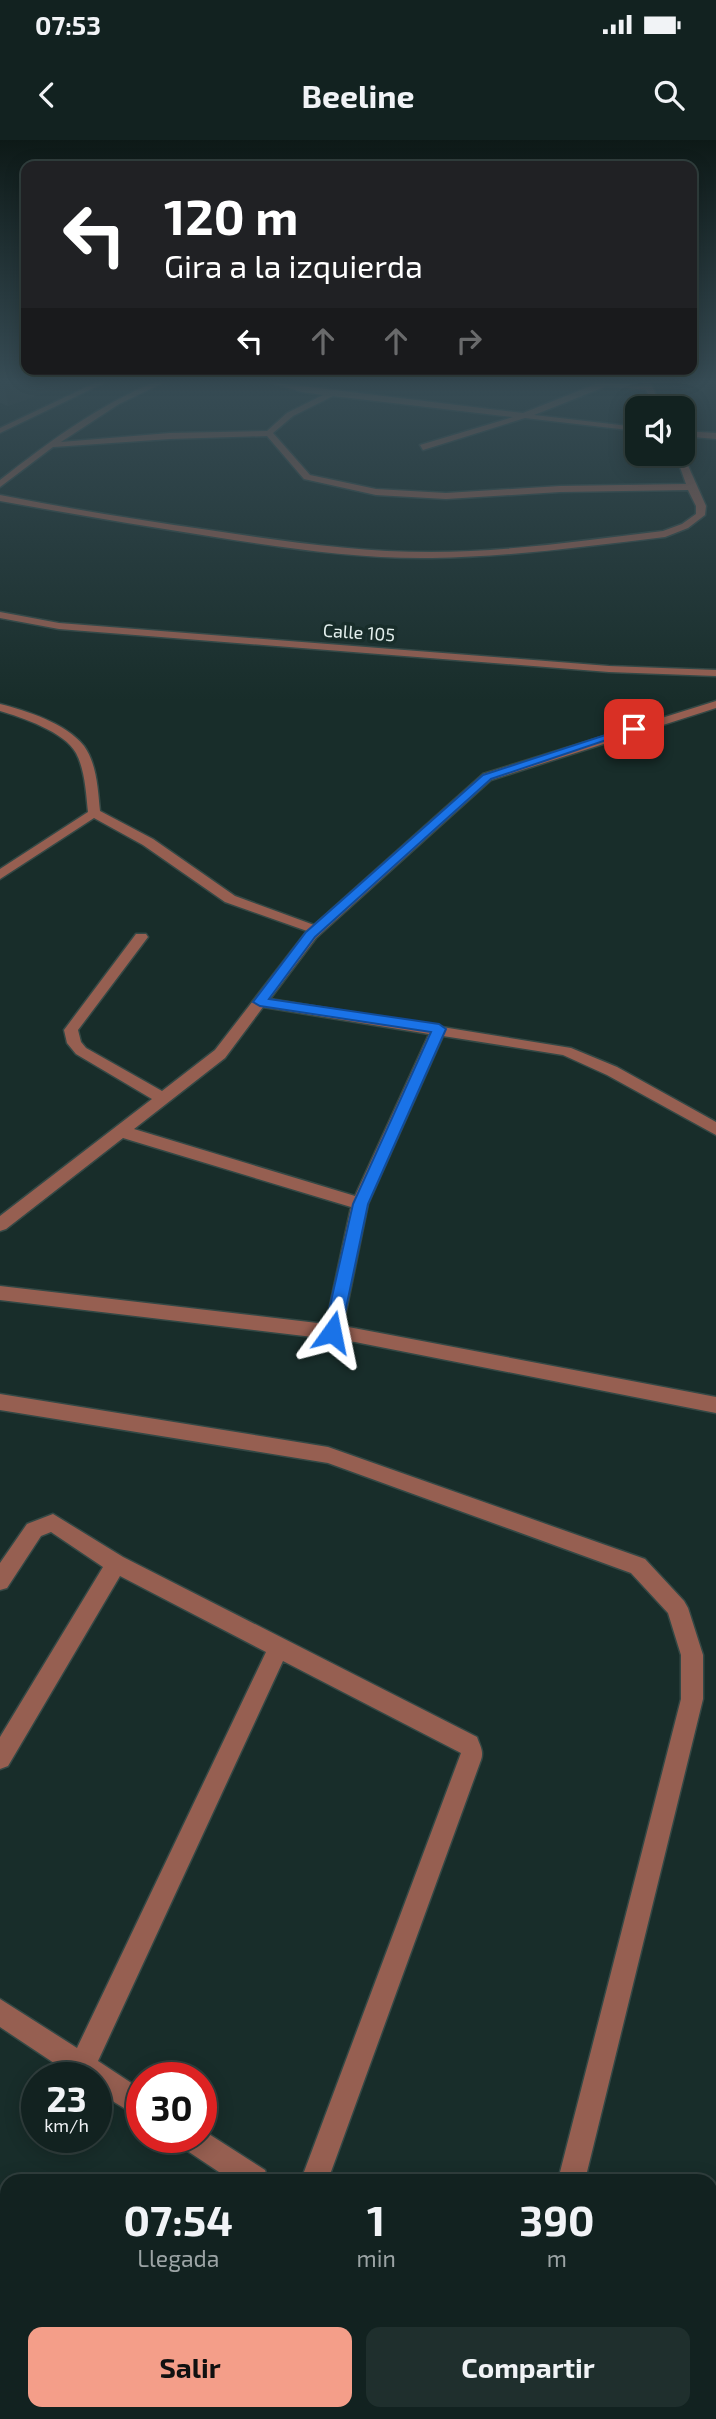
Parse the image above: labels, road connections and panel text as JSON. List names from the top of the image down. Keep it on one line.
{"streets":{"street":["Calle 105"]},"page":{"status":"07:53","header":"Beeline","turn":["120 m","Gira a la izquierda"],"speed":"23 km/h","limit":"30","eta":["07:54","Llegada","1","min","390","m"],"buttons":["Salir","Compartir"]}}
